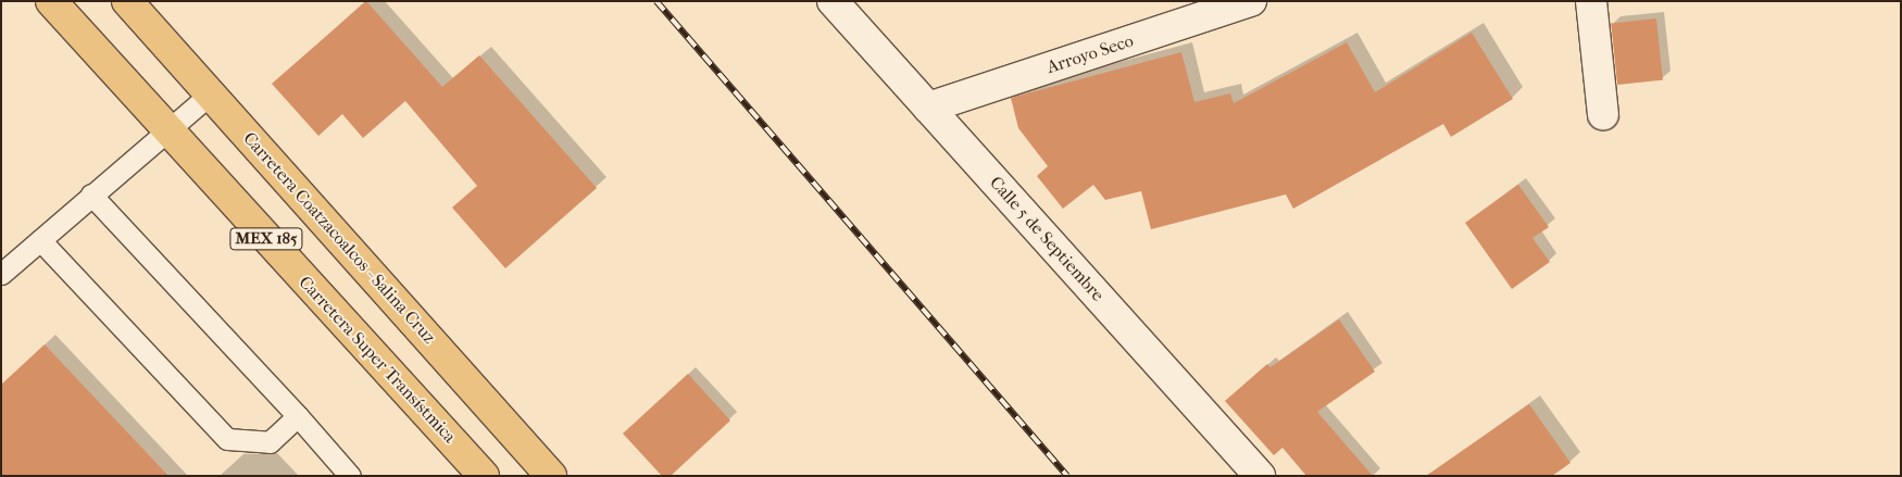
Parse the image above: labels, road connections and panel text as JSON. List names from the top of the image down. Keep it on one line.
{"streets":{"main road":["Carretera Coatzacoalcos - Salina Cruz","MEX 185","Carretera Super Transístmica"],"street":["Arroyo Seco","Calle 5 de Septiembre"]},"crossings":[["Arroyo Seco","Calle 5 de Septiembre"]]}
